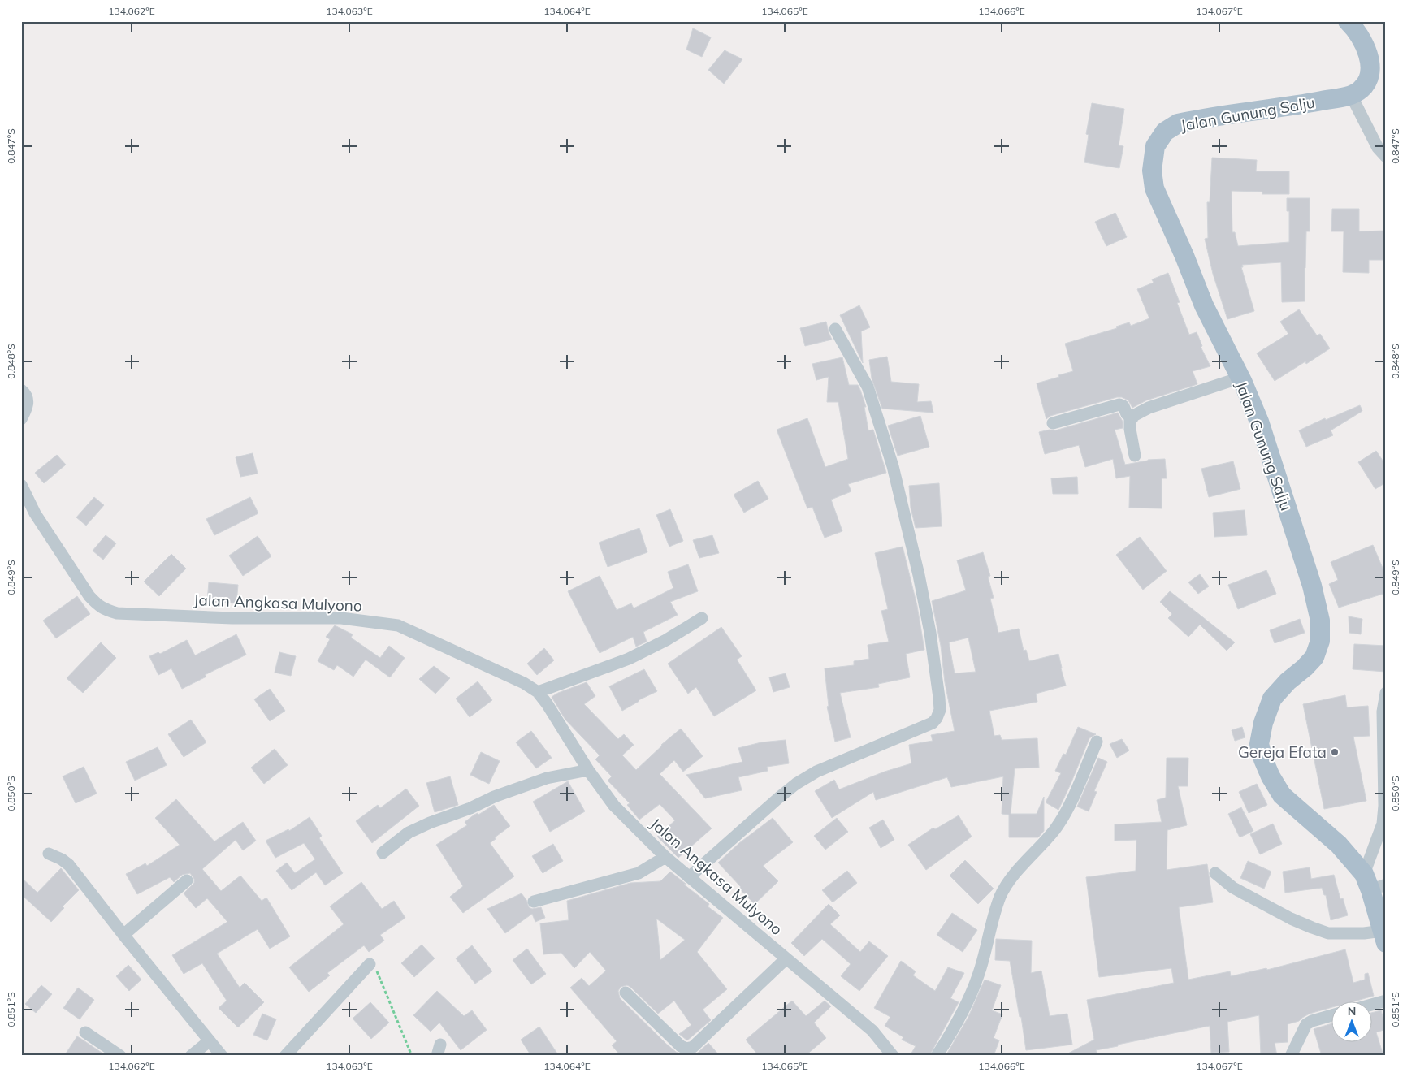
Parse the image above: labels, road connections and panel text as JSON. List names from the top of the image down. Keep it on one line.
{"streets":{"main road":["Jalan Gunung Salju"],"street":["Jalan Angkasa Mulyono"]},"places":["Gereja Efata"],"north":"top","coordinates":["134.062°E","134.063°E","134.064°E","134.065°E","134.066°E","134.067°E","0.847°S","0.848°S","0.849°S","0.850°S","0.851°S"]}
